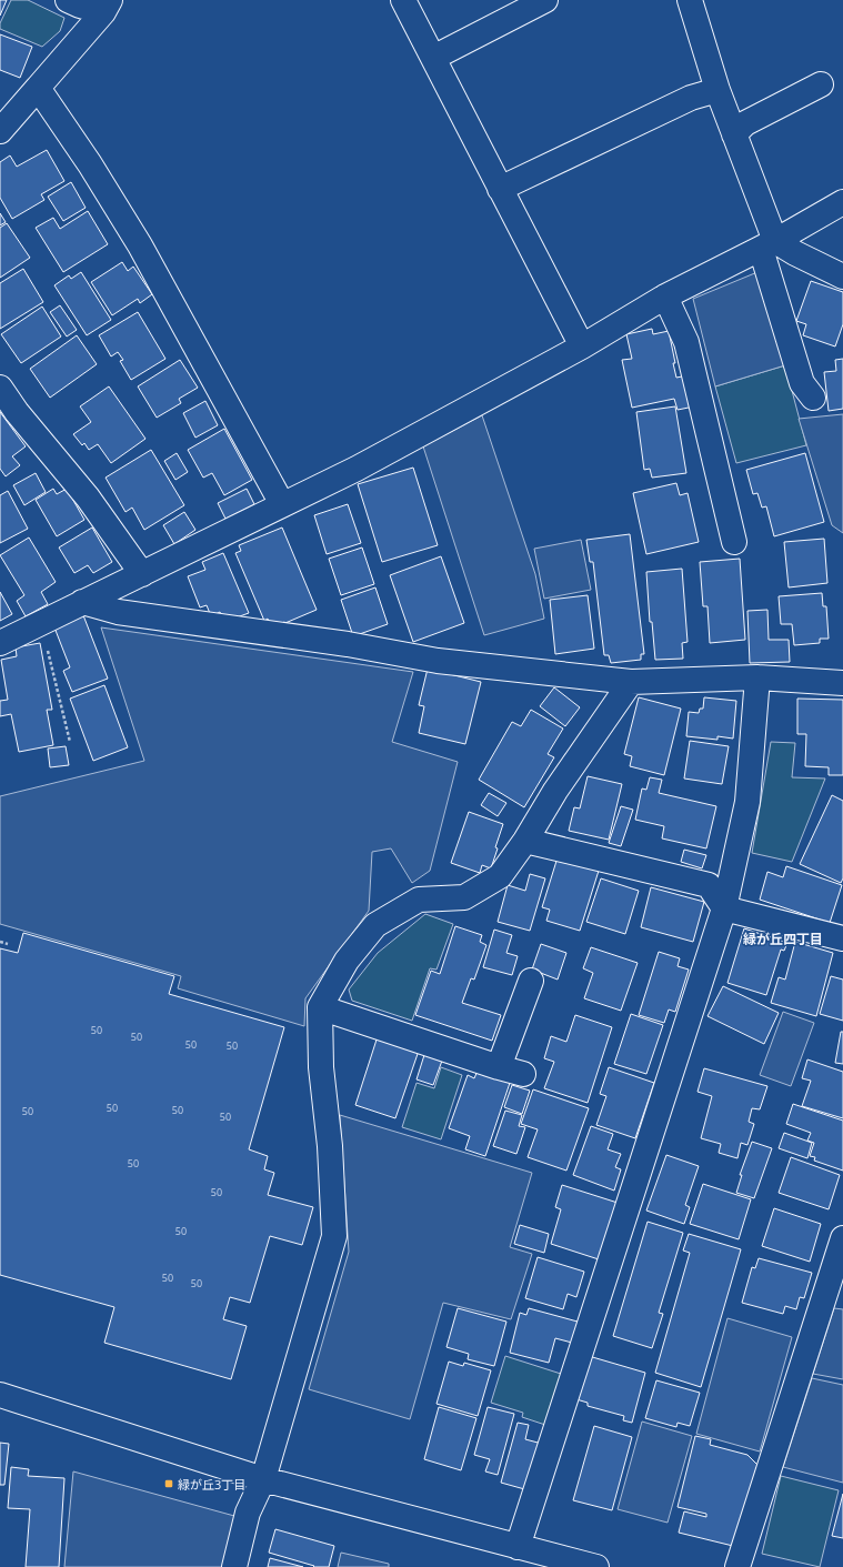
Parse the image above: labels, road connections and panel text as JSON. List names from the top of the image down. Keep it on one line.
{"districts":["緑が丘四丁目"],"places":{"transit":["緑が丘3丁目"]},"house_numbers":["50","50","50","50","50","50","50","50","50","50","50","50","50"]}
